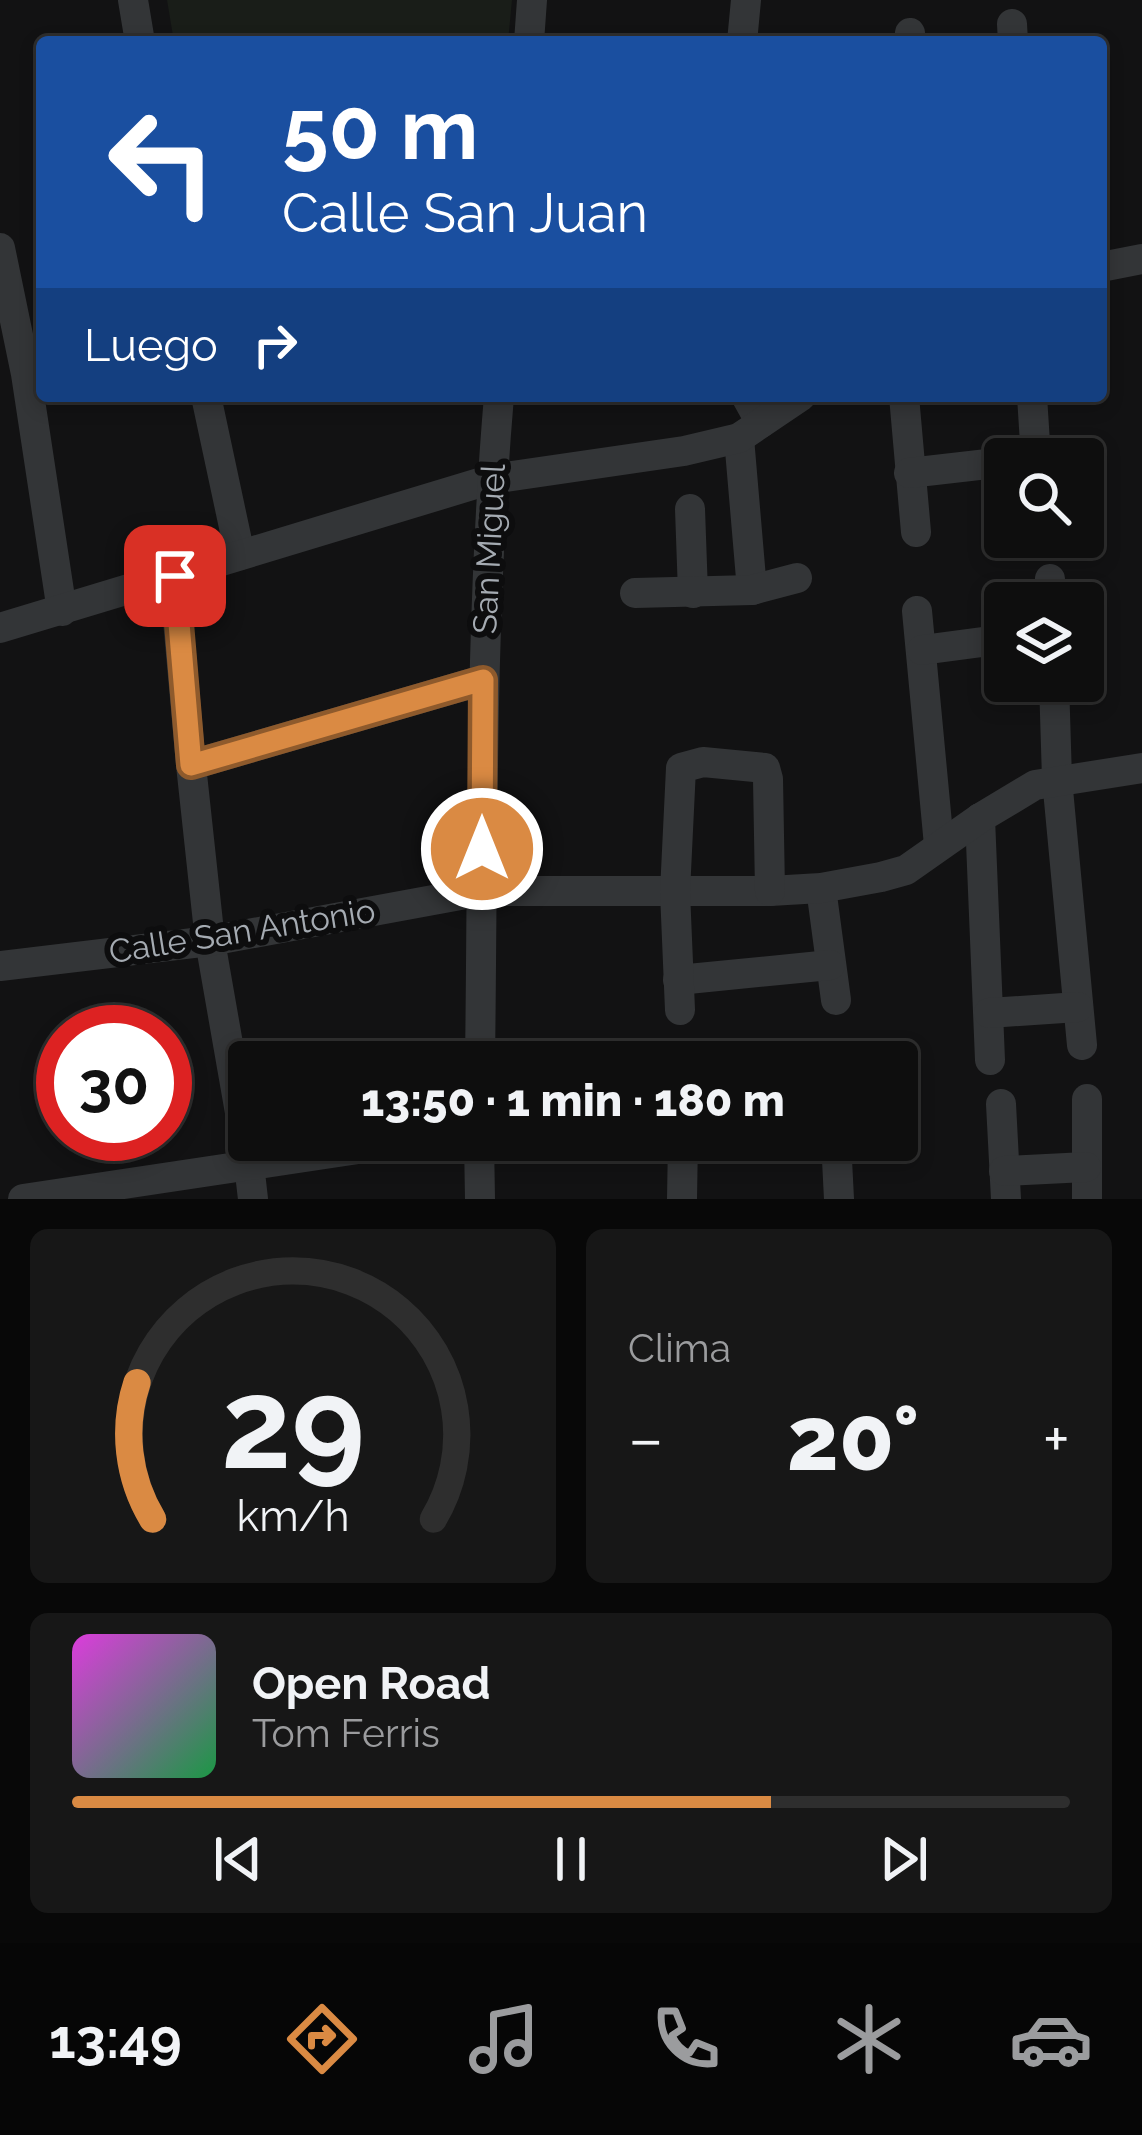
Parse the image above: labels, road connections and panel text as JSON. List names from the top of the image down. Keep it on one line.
{"streets":{"street":["San Miguel","Calle San Antonio"]},"crossings":[["San Miguel","Calle San Antonio"]],"page":{"turn":["50 m","Calle San Juan"],"then":"Luego","limit":"30","trip":"13:50 · 1 min · 180 m","tile":"Clima","heat":["−","20°","+"],"song":["Open Road","Tom Ferris"],"tabs":"13:49","gauge":["29","km/h"]}}
